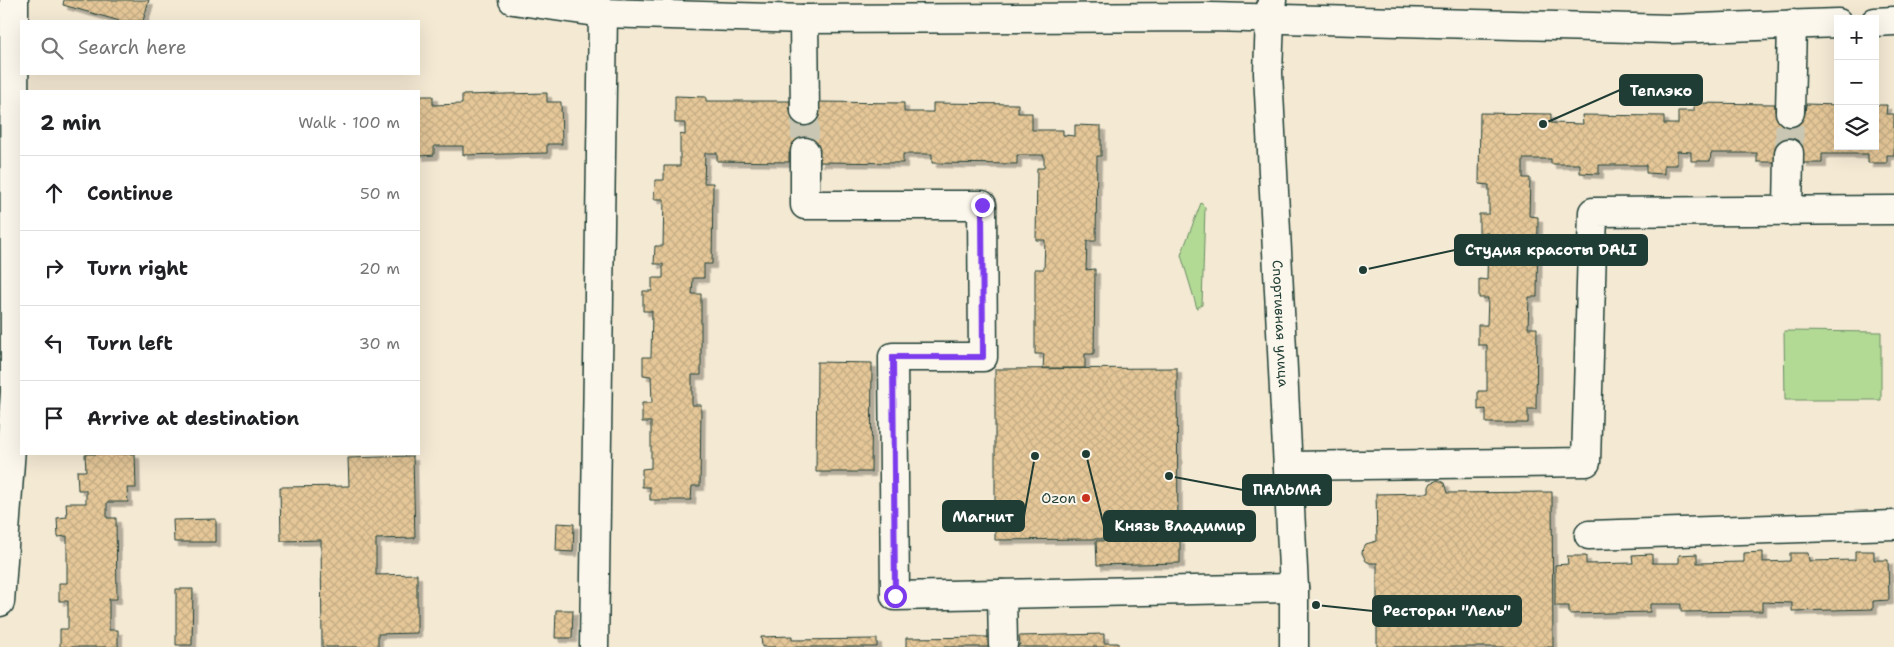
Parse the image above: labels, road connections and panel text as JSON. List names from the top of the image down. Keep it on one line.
{"streets":{"street":["Спортивная улица"]},"places":["Теплэко","Студия красоты DALI","Князь Владимир","Магнит","ПАЛЬМА","Ozon","Ресторан \"Лель\""],"page":{"map_buttons":["+","−"],"search":"Search here","heading":["2 min","Walk · 100 m"],"list":[["Continue","50 m"],["Turn right","20 m"],["Turn left","30 m"],"Arrive at destination"]}}
